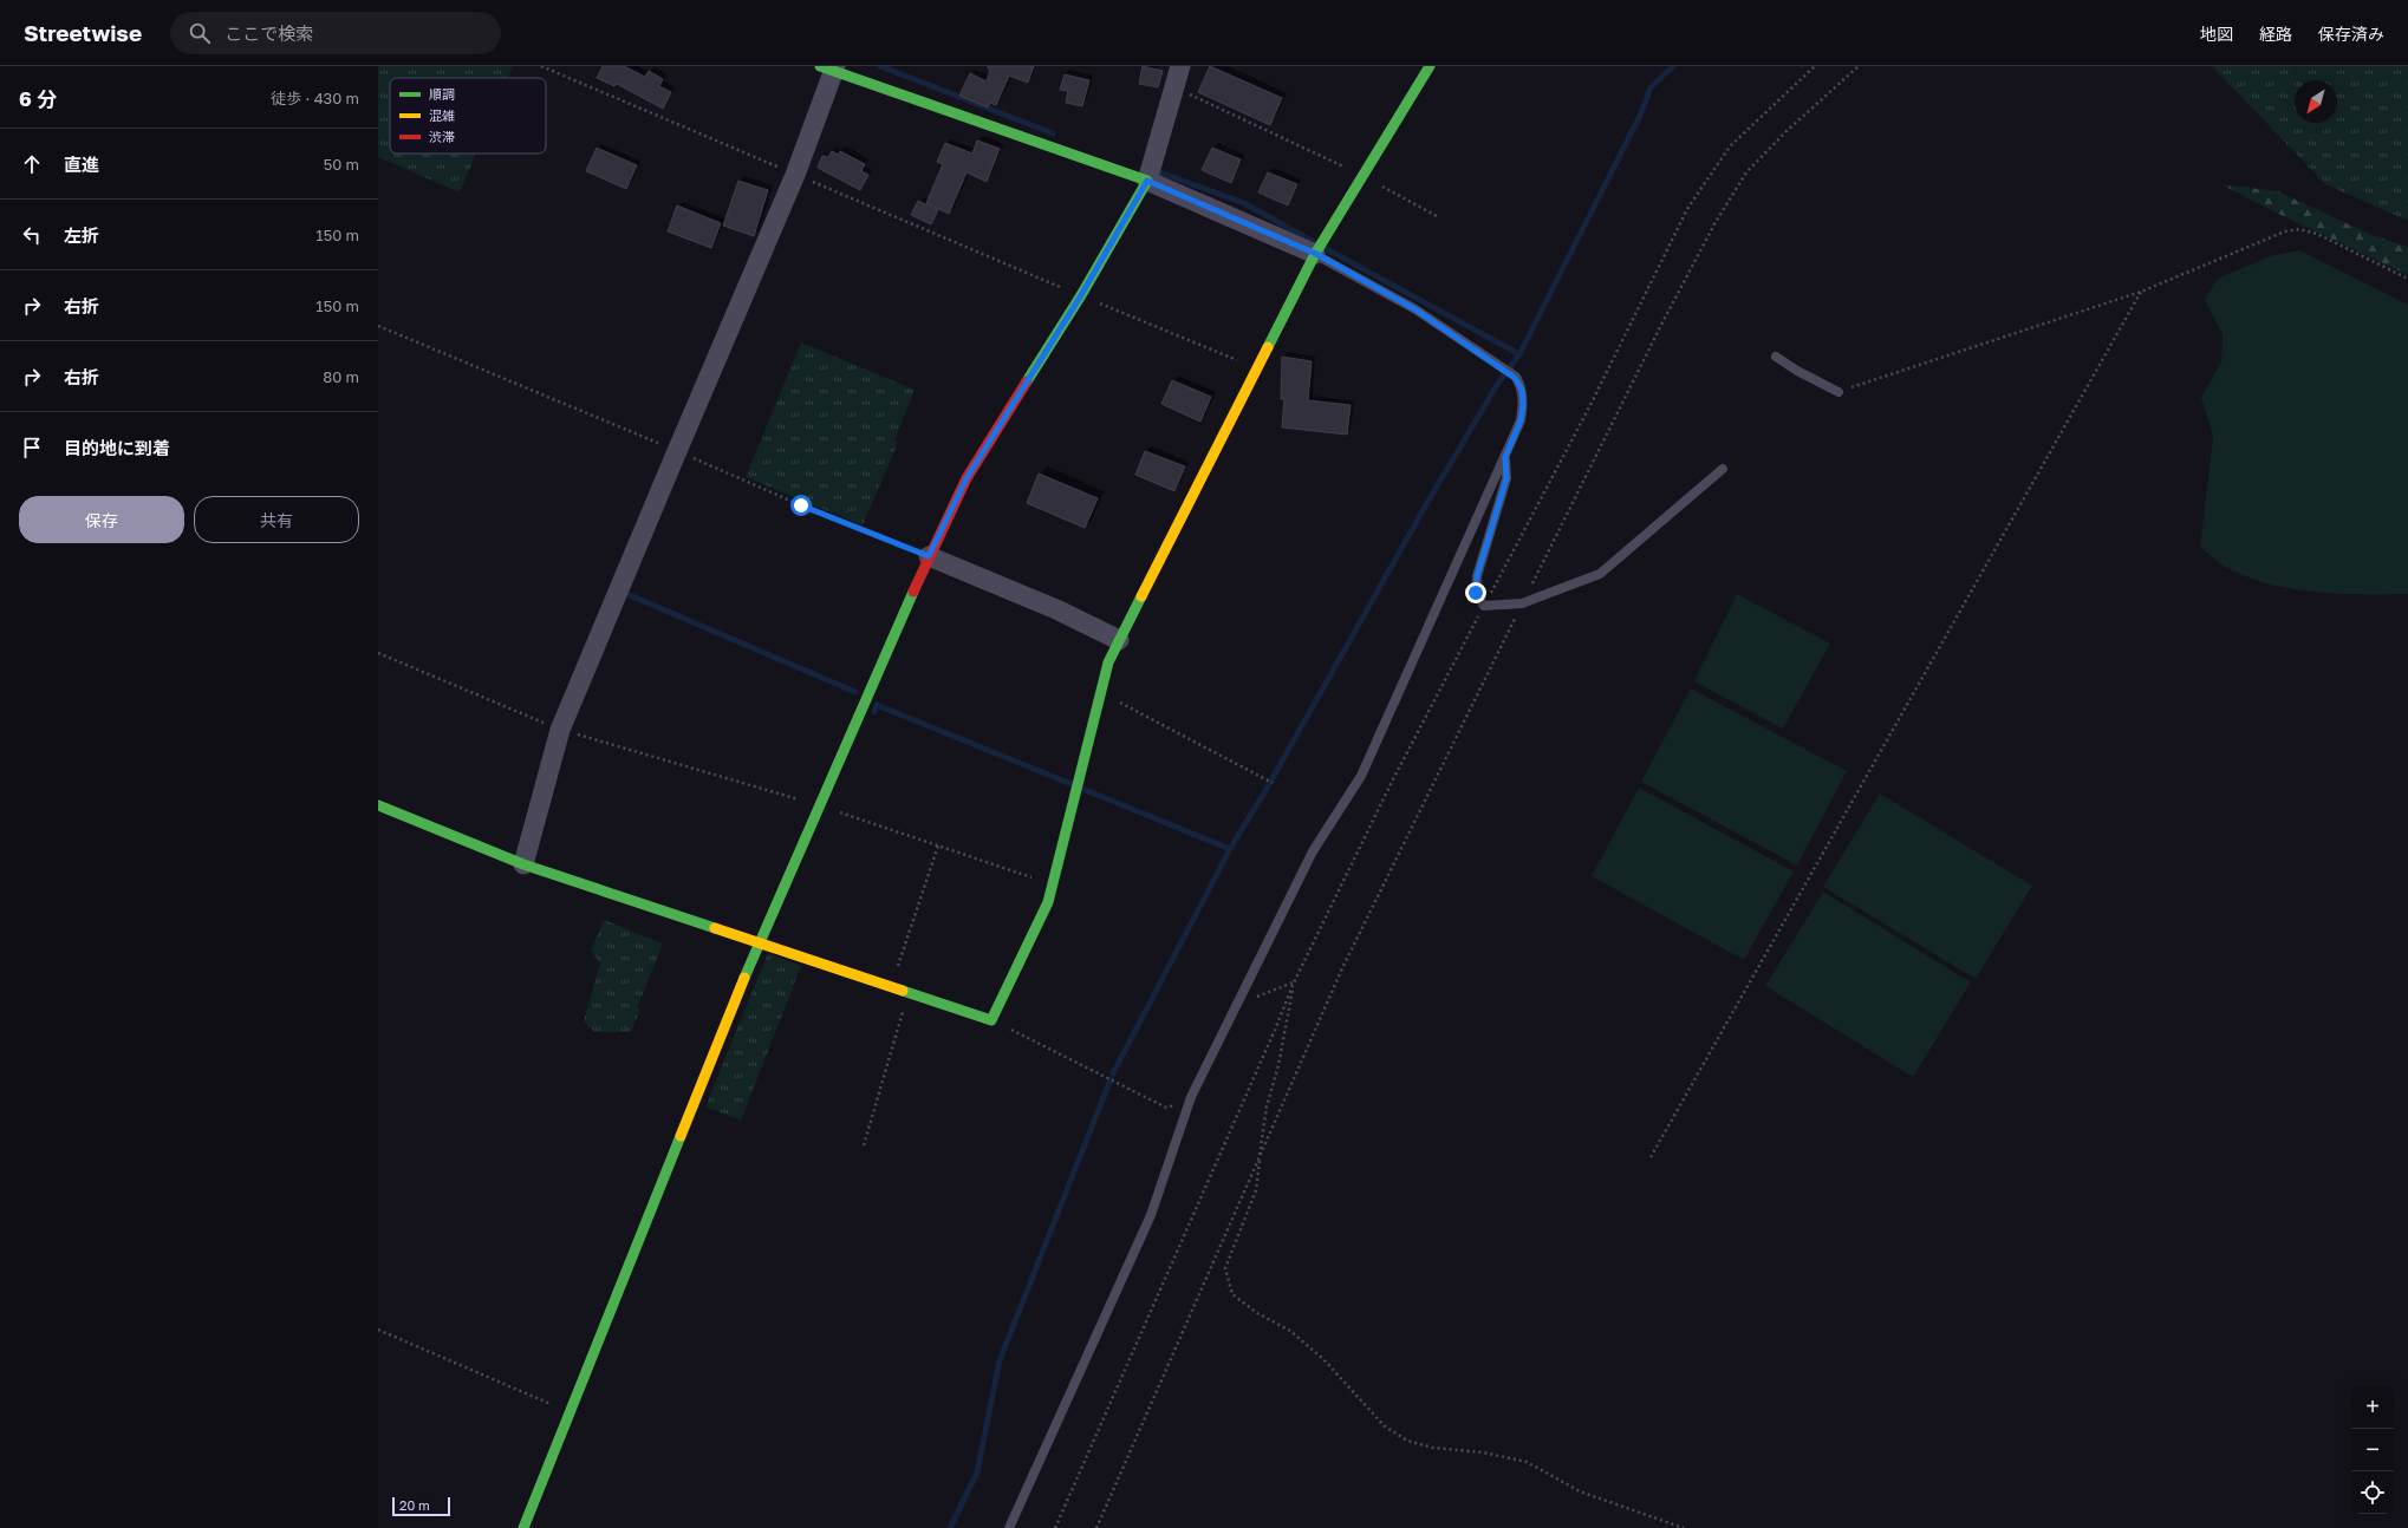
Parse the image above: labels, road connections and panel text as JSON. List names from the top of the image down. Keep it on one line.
{"legend":["順調","混雑","渋滞"],"scale_bar":"20 m","north":"bottom left","page":{"header":"Streetwise","search":"ここで検索","nav":["地図","経路","保存済み"],"heading":["6 分","徒歩 · 430 m"],"list":[["直進","50 m"],["左折","150 m"],["右折","150 m"],["右折","80 m"],"目的地に到着"],"buttons":["保存","共有"],"map_buttons":["+","−"],"scale":"20 m"}}
